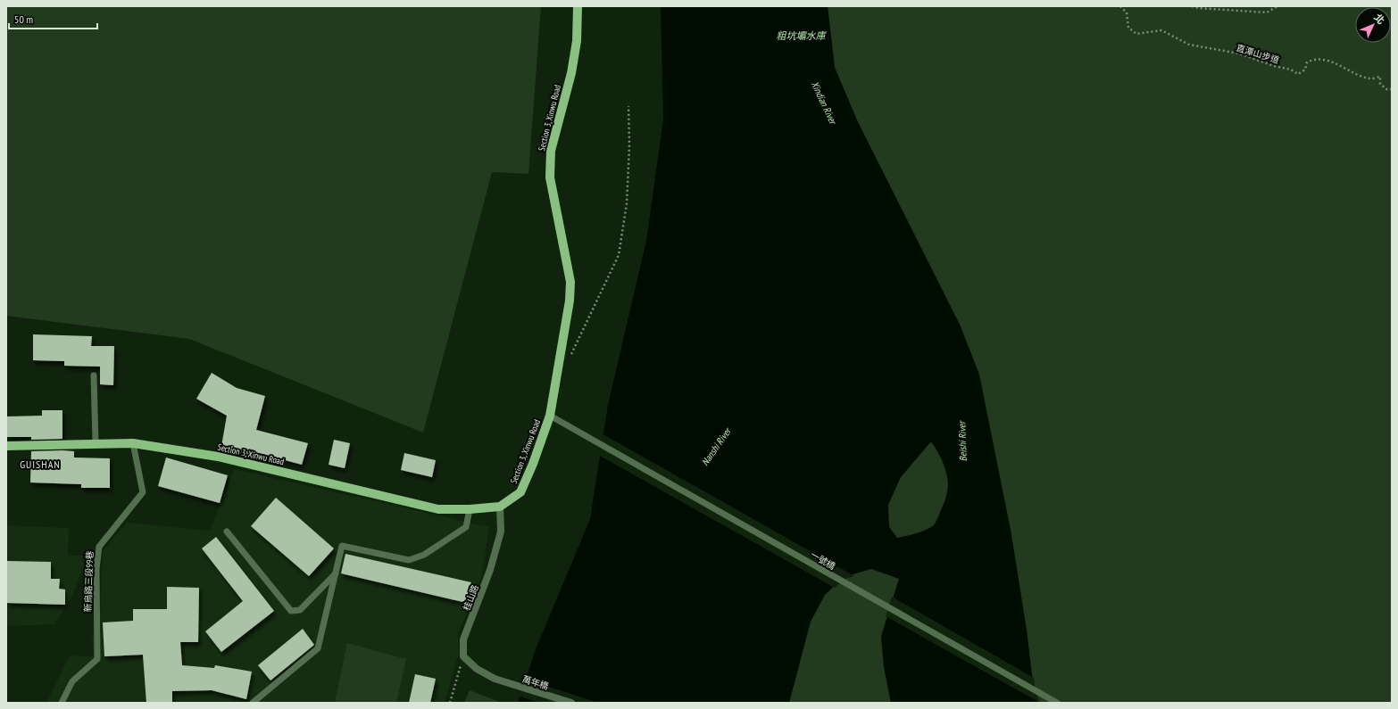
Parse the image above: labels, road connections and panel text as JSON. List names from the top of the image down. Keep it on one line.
{"streets":{"main road":["Section 3, Xinwu Road"],"street":["桂山路","萬年橋"],"lane":["一號橋","新烏路三段99巷"],"path":["直潭山步道"]},"crossings":[["Section 3, Xinwu Road","一號橋"],["Section 3, Xinwu Road","新烏路三段99巷"],["Section 3, Xinwu Road","桂山路"],["桂山路","萬年橋"]],"districts":["GUISHAN"],"water":["粗坑壩水庫","Xindian River","Beishi River","Nanshi River"],"scale_bar":"50 m","north":"top right"}
